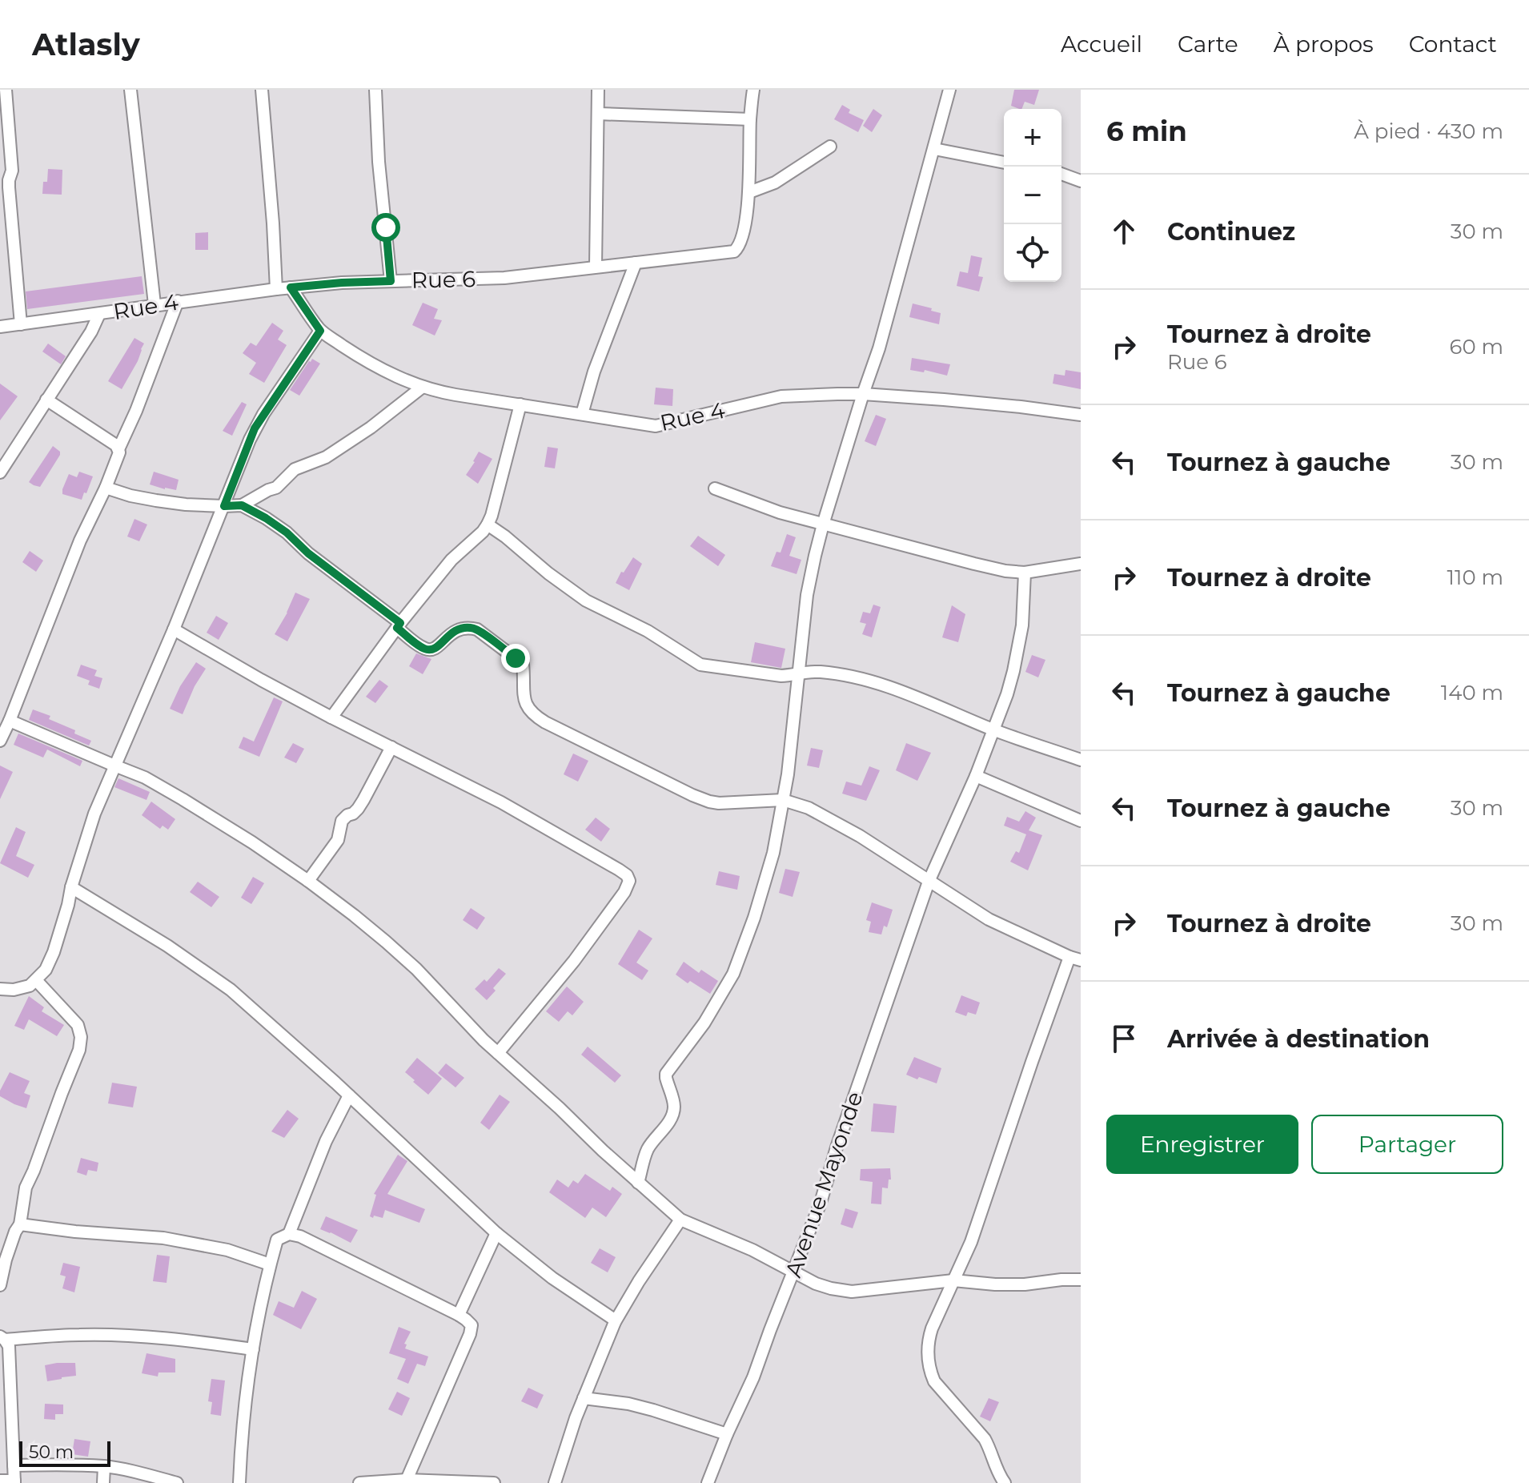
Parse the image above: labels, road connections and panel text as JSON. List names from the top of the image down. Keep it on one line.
{"streets":{"street":["Rue 6","Rue 4","Avenue Mayonde"]},"crossings":[["Rue 6","Rue 4"]],"scale_bar":"50 m","page":{"header":"Atlasly","nav":["Accueil","Carte","À propos","Contact"],"heading":["6 min","À pied · 430 m"],"map_buttons":["+","−"],"list":[["Continuez","30 m"],["Tournez à droite","Rue 6","60 m"],["Tournez à gauche","30 m"],["Tournez à droite","110 m"],["Tournez à gauche","140 m"],["Tournez à gauche","30 m"],["Tournez à droite","30 m"],"Arrivée à destination"],"buttons":["Enregistrer","Partager"],"scale":"50 m"}}
